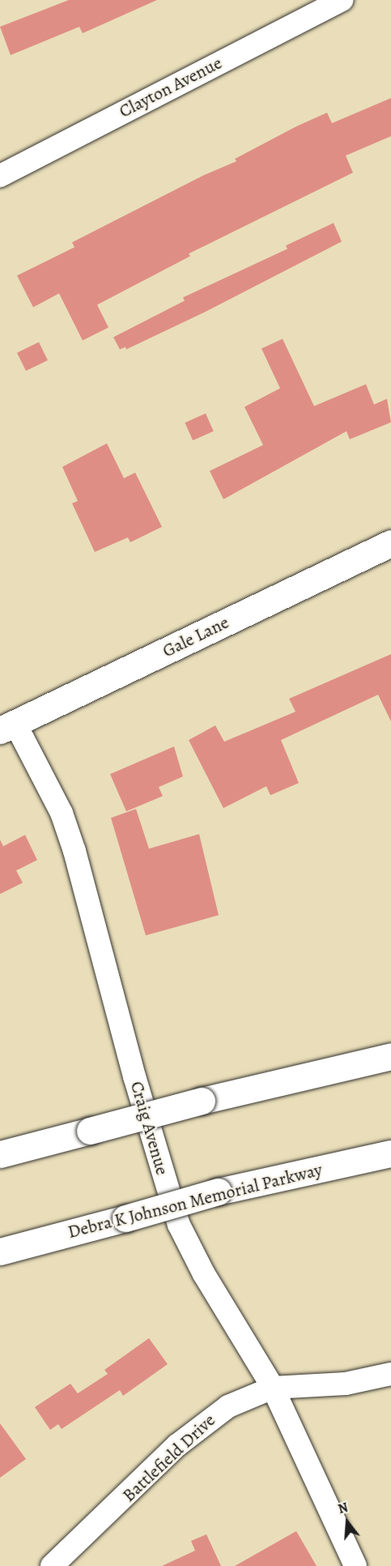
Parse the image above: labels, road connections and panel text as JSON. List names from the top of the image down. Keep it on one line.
{"streets":{"main road":["Gale Lane","Debra K Johnson Memorial Parkway"],"street":["Clayton Avenue","Craig Avenue","Battlefield Drive"]},"crossings":[["Gale Lane","Craig Avenue"],["Craig Avenue","Battlefield Drive"]],"north":"top"}
